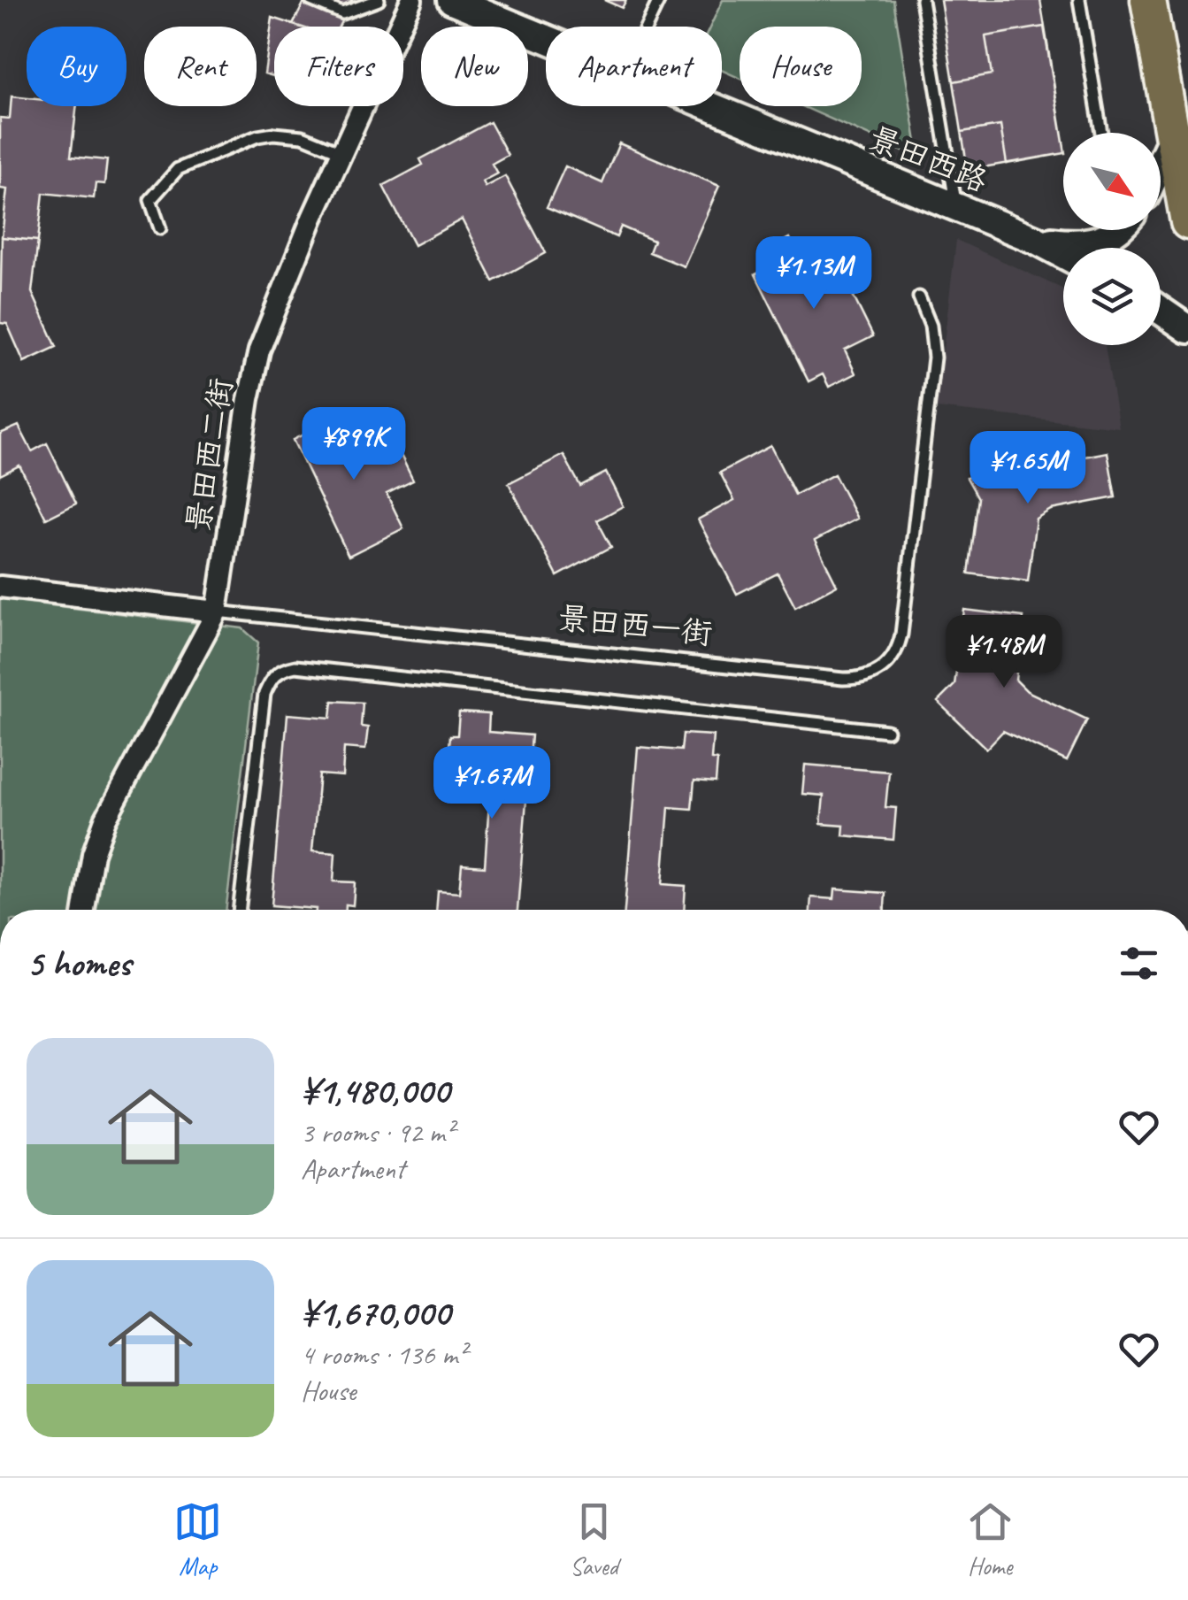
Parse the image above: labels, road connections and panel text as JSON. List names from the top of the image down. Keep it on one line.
{"streets":{"street":["景田西路","景田西二街","景田西一街"]},"crossings":[["景田西二街","景田西一街"]],"north":"bottom right","page":{"chip":["Buy","Rent","Filters","New","Apartment","House"],"price":["¥1.13M","¥899K","¥1.65M","¥1.48M","¥1.67M"],"heading":"5 homes","list":[{"name":"¥1,480,000","note":"3 rooms · 92 m² · Apartment"},{"name":"¥1,670,000","note":"4 rooms · 136 m² · House"}],"tabs":["Map","Saved","Home"]}}
